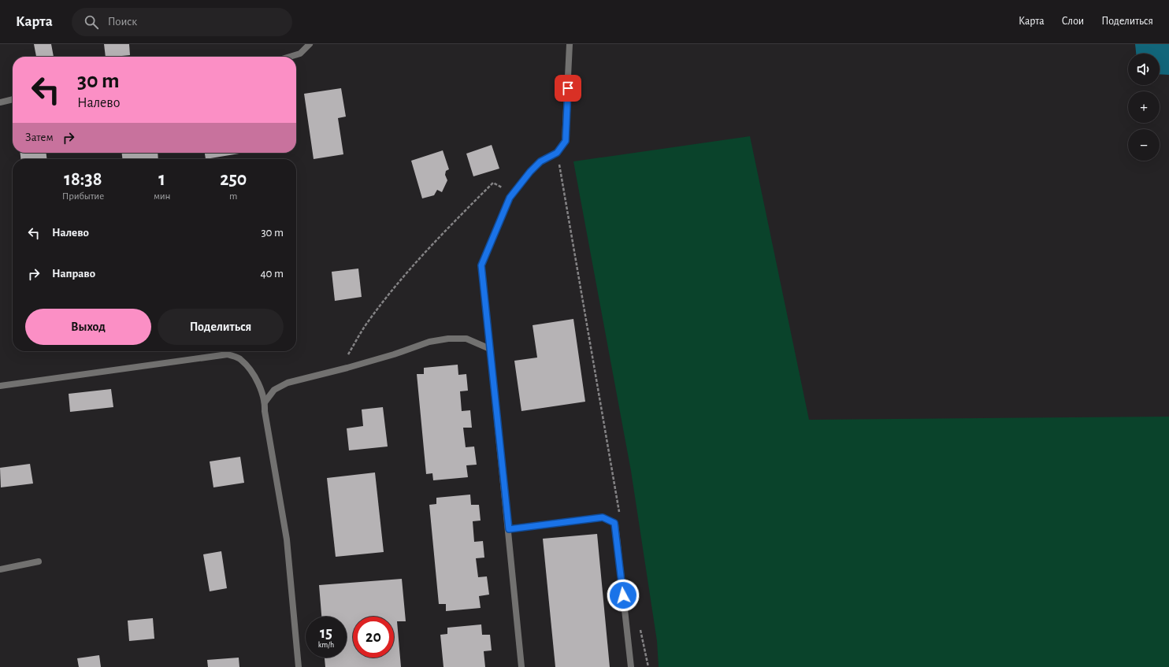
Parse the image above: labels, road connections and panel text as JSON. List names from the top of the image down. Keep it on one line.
{"page":{"header":"Карта","search":"Поиск","nav":["Карта","Слои","Поделиться"],"map_buttons":["+","−"],"turn":["30 m","Налево"],"then":"Затем","eta":["18:38","Прибытие","1","мин","250","m"],"list":[{"name":"Налево","value":"30 m"},{"name":"Направо","value":"40 m"}],"buttons":["Выход","Поделиться"],"speed":"15 km/h","limit":"20"}}
